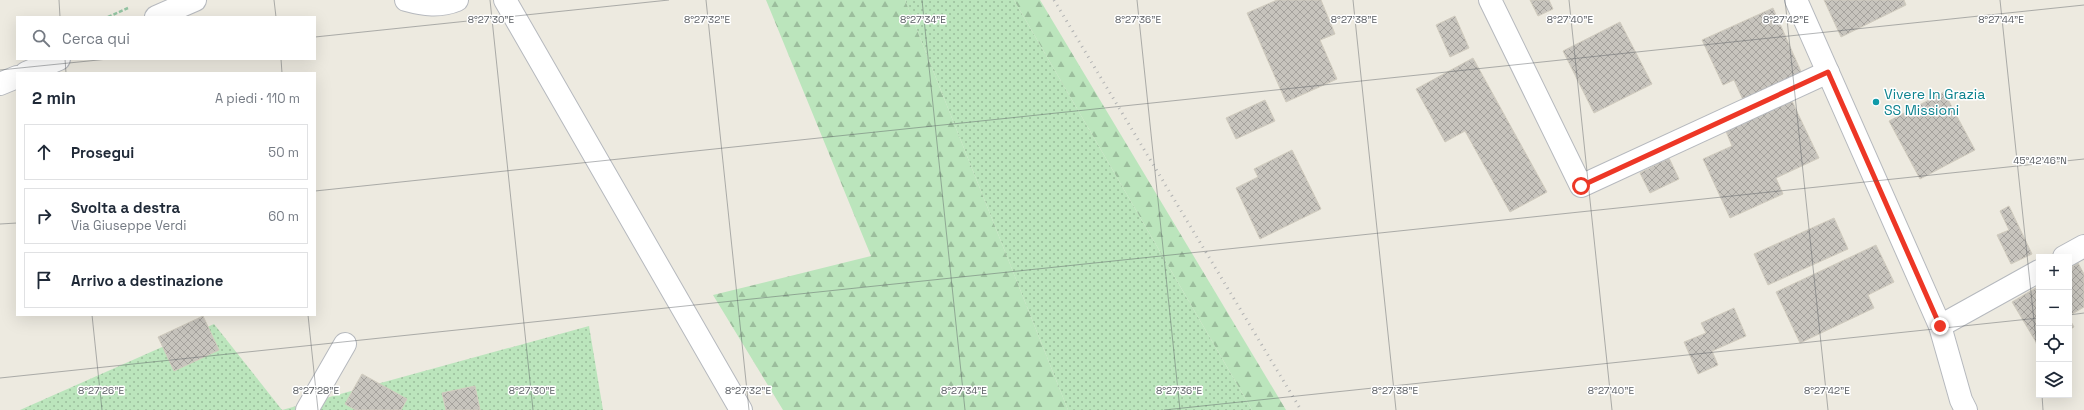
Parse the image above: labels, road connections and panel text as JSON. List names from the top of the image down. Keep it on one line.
{"places":["Vivere In Grazia SS Missioni"],"page":{"search":"Cerca qui","heading":["2 min","A piedi · 110 m"],"list":[["Prosegui","50 m"],["Svolta a destra","Via Giuseppe Verdi","60 m"],"Arrivo a destinazione"],"map_buttons":["+","−"]},"coordinates":["8°27'30\"E","8°27'32\"E","8°27'34\"E","8°27'36\"E","8°27'38\"E","8°27'40\"E","8°27'42\"E","8°27'44\"E","45°42'46\"N","8°27'26\"E","8°27'28\"E"]}
